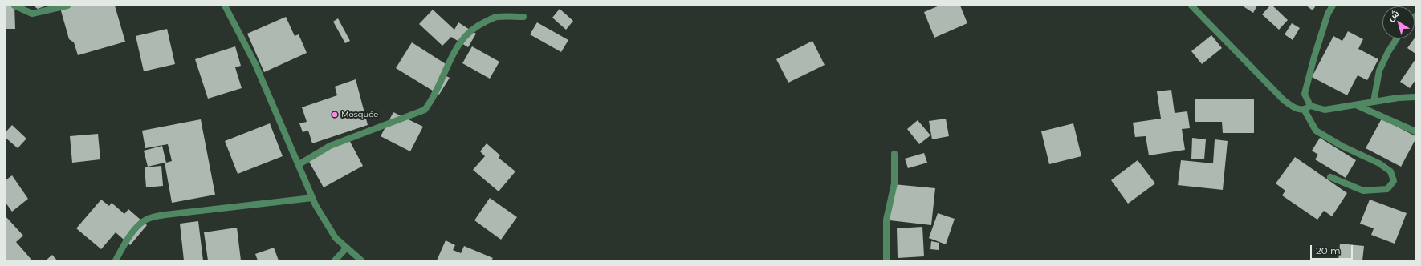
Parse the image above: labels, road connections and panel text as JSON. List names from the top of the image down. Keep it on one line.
{"places":["Mosquée"],"scale_bar":"20 m","north":"top left"}
